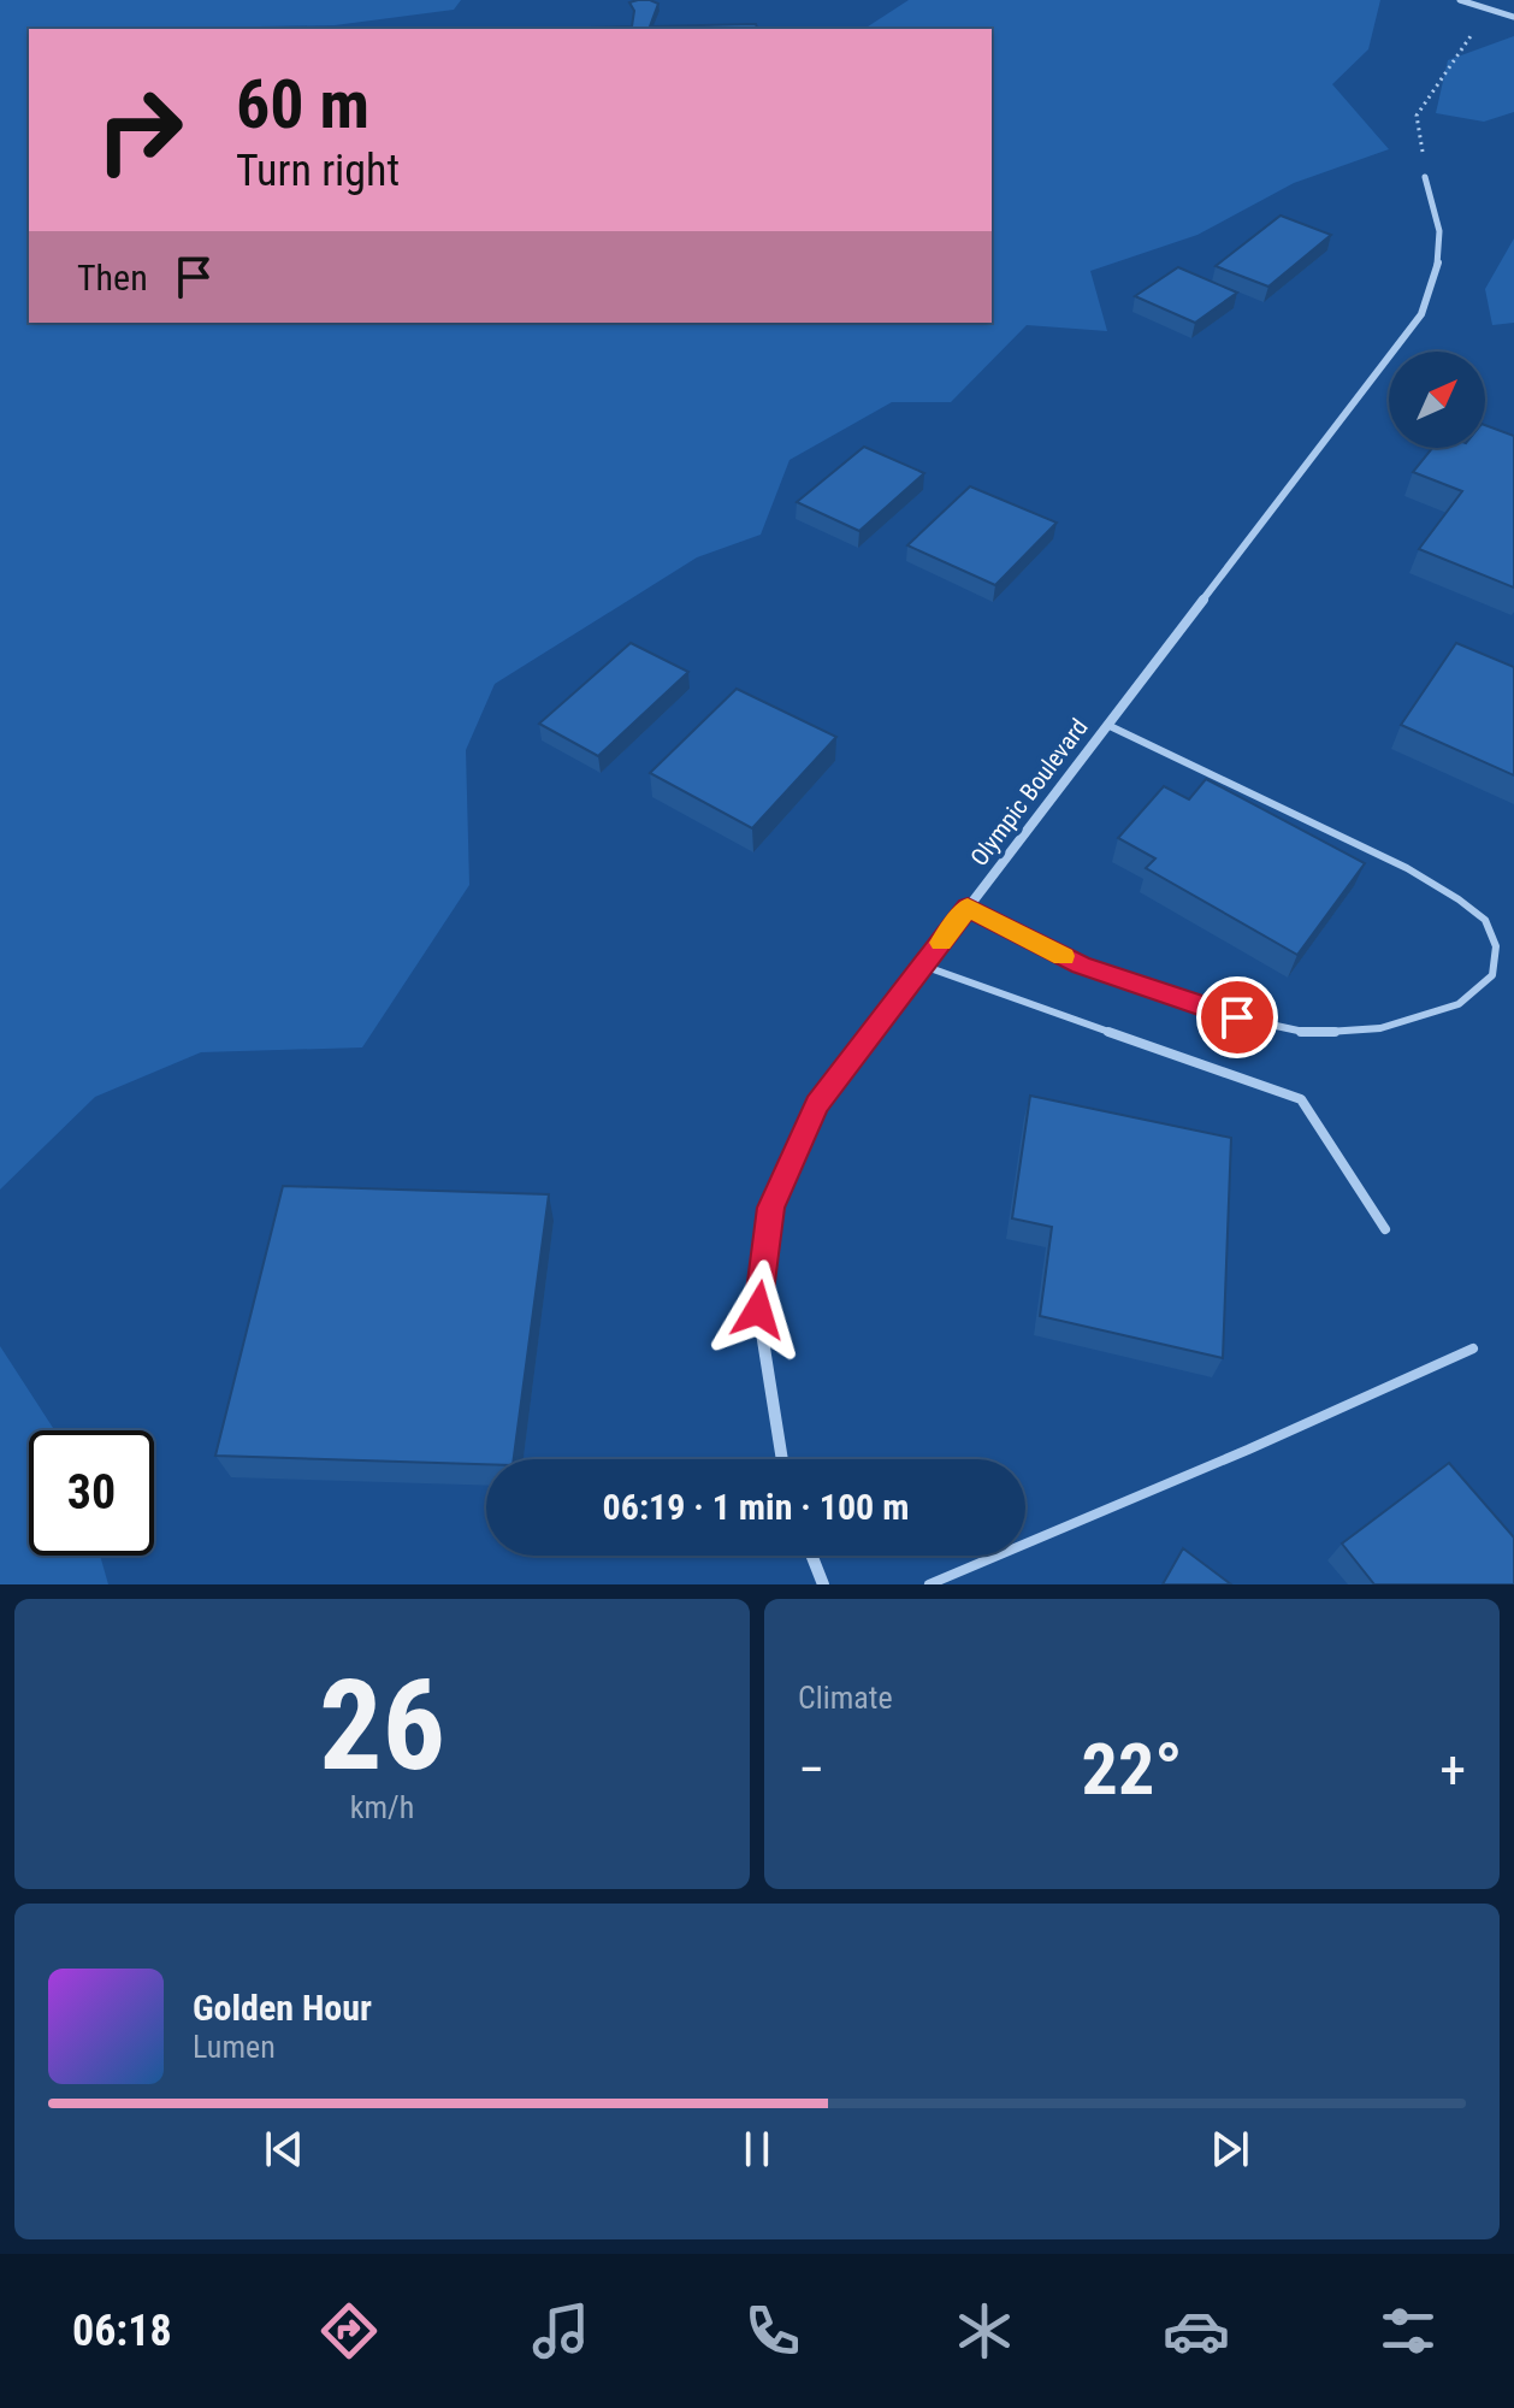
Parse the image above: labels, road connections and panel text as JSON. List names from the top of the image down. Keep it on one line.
{"streets":{"street":["Olympic Boulevard"]},"north":"top right","page":{"turn":["60 m","Turn right"],"then":"Then","limit":"30","trip":"06:19 · 1 min · 100 m","tile":[["26","km/h"],"Climate"],"heat":["−","22°","+"],"song":["Golden Hour","Lumen"],"tabs":"06:18"}}
